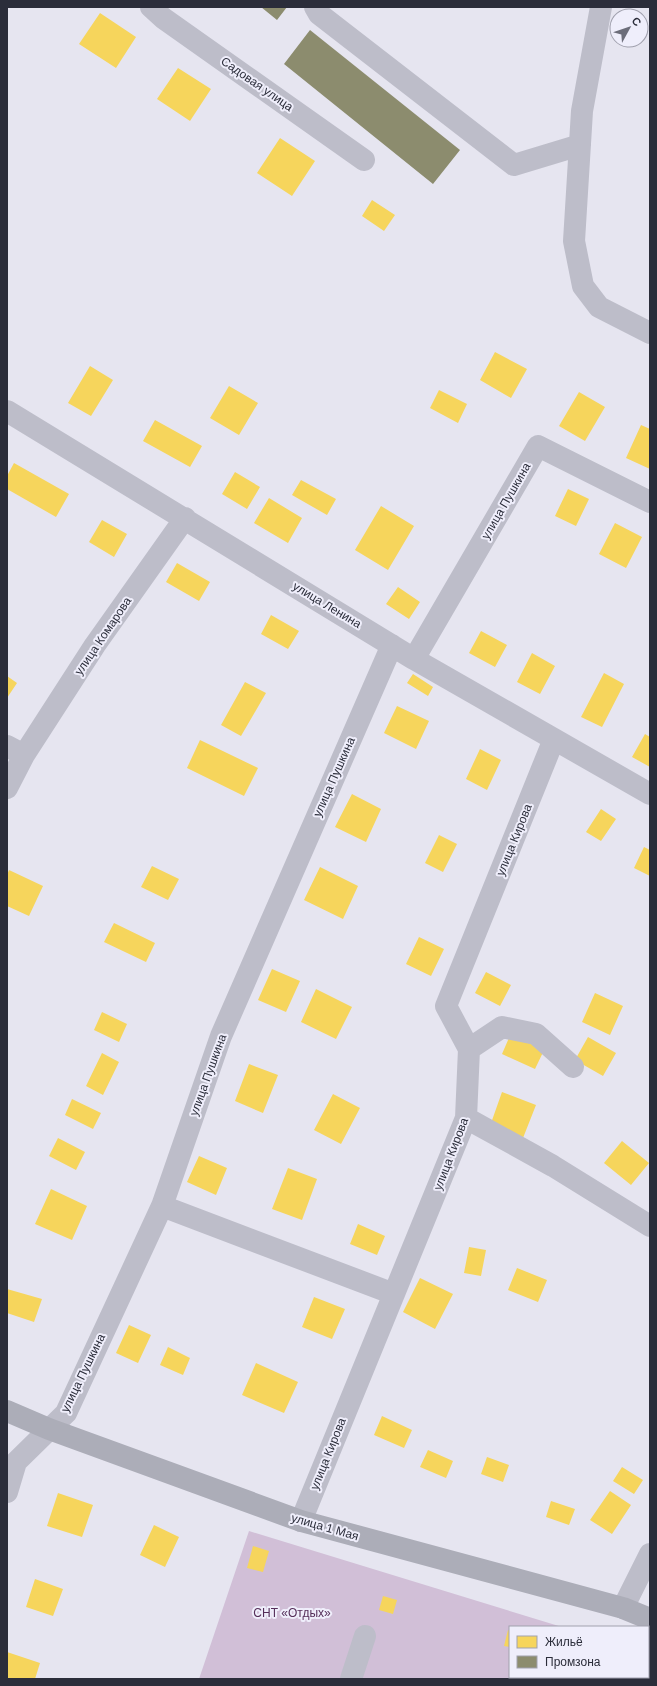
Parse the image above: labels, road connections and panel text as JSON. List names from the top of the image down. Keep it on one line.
{"streets":{"main road":["улица 1 Мая"],"street":["Садовая улица","улица Пушкина","улица Ленина","улица Комарова","улица Кирова"]},"crossings":[["улица Пушкина","улица Ленина"],["улица Пушкина","улица 1 Мая"],["улица Ленина","улица Комарова"],["улица Ленина","улица Кирова"],["улица Кирова","улица 1 Мая"]],"parks":["СНТ «Отдых»"],"legend":["Жильё","Промзона"],"north":"top right"}
